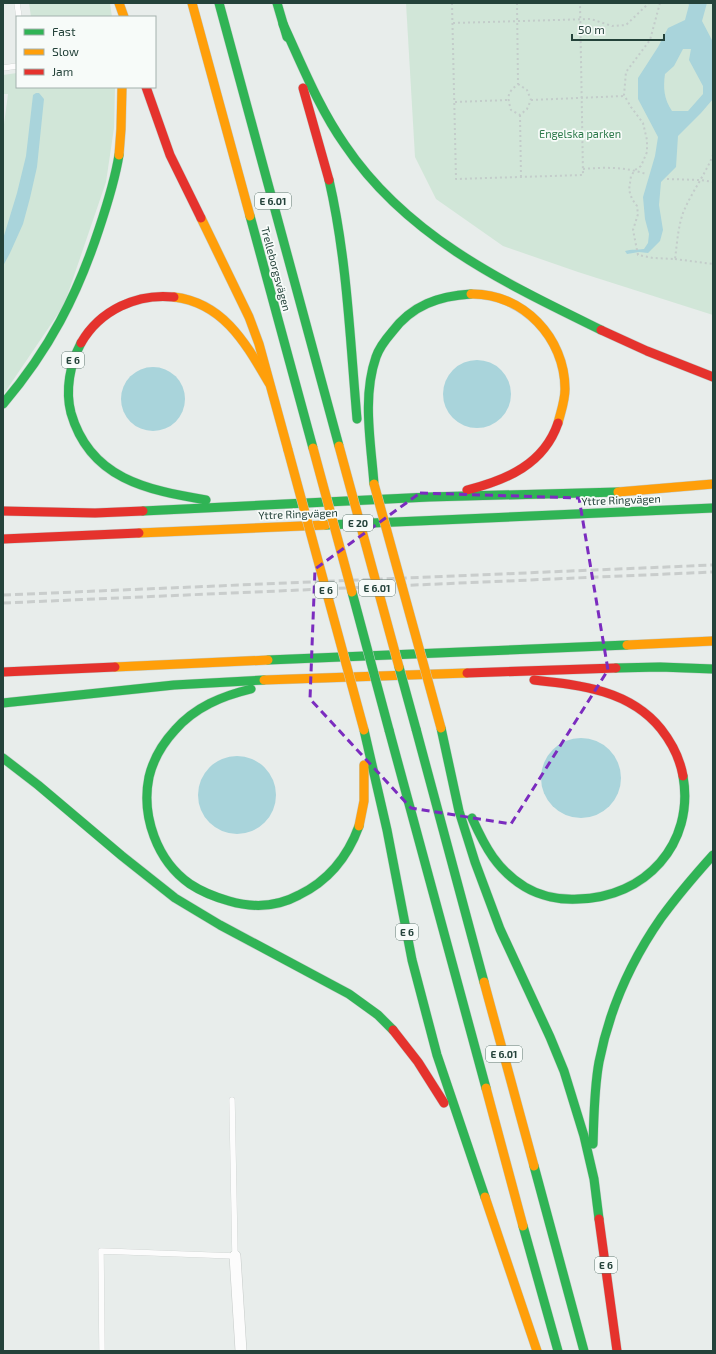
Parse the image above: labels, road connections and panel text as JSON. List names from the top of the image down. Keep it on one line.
{"streets":{"highway":["E 6.01","Trelleborgsvägen","E 6","Yttre Ringvägen","E 20"]},"parks":["Engelska parken"],"legend":["Fast","Slow","Jam"],"scale_bar":"50 m"}
